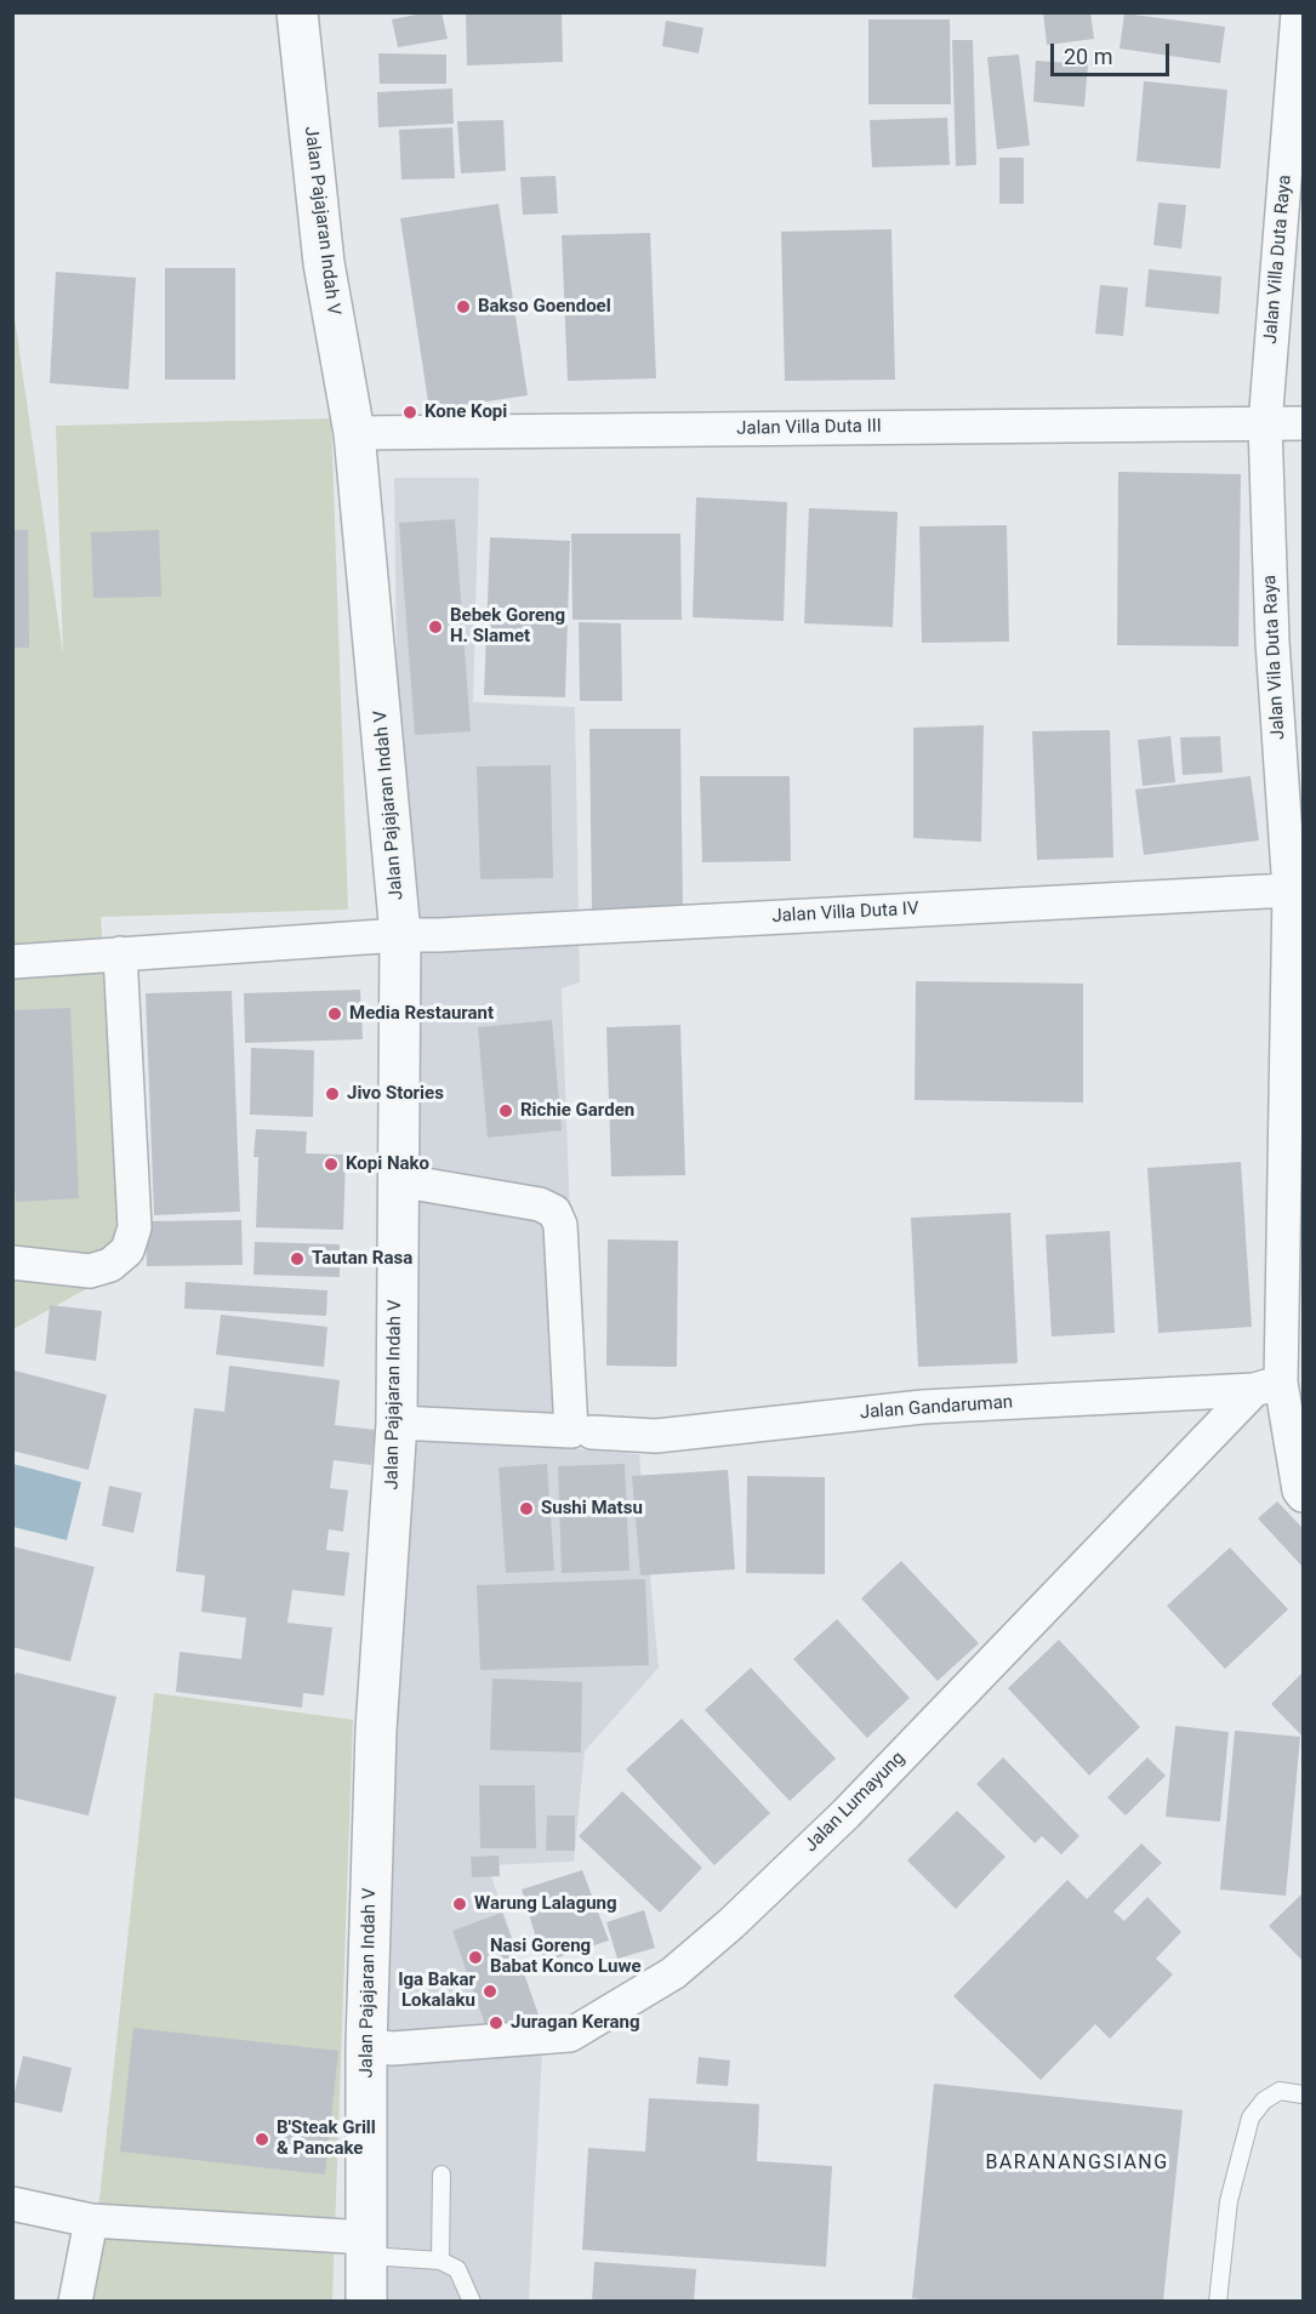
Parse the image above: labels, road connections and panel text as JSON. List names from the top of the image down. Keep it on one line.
{"streets":{"street":["Jalan Pajajaran Indah V","Jalan Villa Duta Raya","Jalan Villa Duta III","Jalan Vila Duta Raya","Jalan Villa Duta IV","Jalan Gandaruman","Jalan Lumayung"]},"crossings":[["Jalan Pajajaran Indah V","Jalan Villa Duta III"],["Jalan Pajajaran Indah V","Jalan Villa Duta IV"],["Jalan Pajajaran Indah V","Jalan Gandaruman"],["Jalan Pajajaran Indah V","Jalan Lumayung"],["Jalan Villa Duta Raya","Jalan Villa Duta III"],["Jalan Villa Duta Raya","Jalan Vila Duta Raya"],["Jalan Villa Duta III","Jalan Vila Duta Raya"],["Jalan Vila Duta Raya","Jalan Villa Duta IV"],["Jalan Vila Duta Raya","Jalan Gandaruman"],["Jalan Vila Duta Raya","Jalan Lumayung"],["Jalan Gandaruman","Jalan Lumayung"]],"districts":["BARANANGSIANG"],"places":["Bakso Goendoel","Kone Kopi","Bebek Goreng H. Slamet","Media Restaurant","Jivo Stories","Richie Garden","Kopi Nako","Tautan Rasa","Sushi Matsu","Warung Lalagung","Nasi Goreng Babat Konco Luwe","Iga Bakar Lokalaku","Juragan Kerang","B'Steak Grill & Pancake"],"scale_bar":"20 m"}
